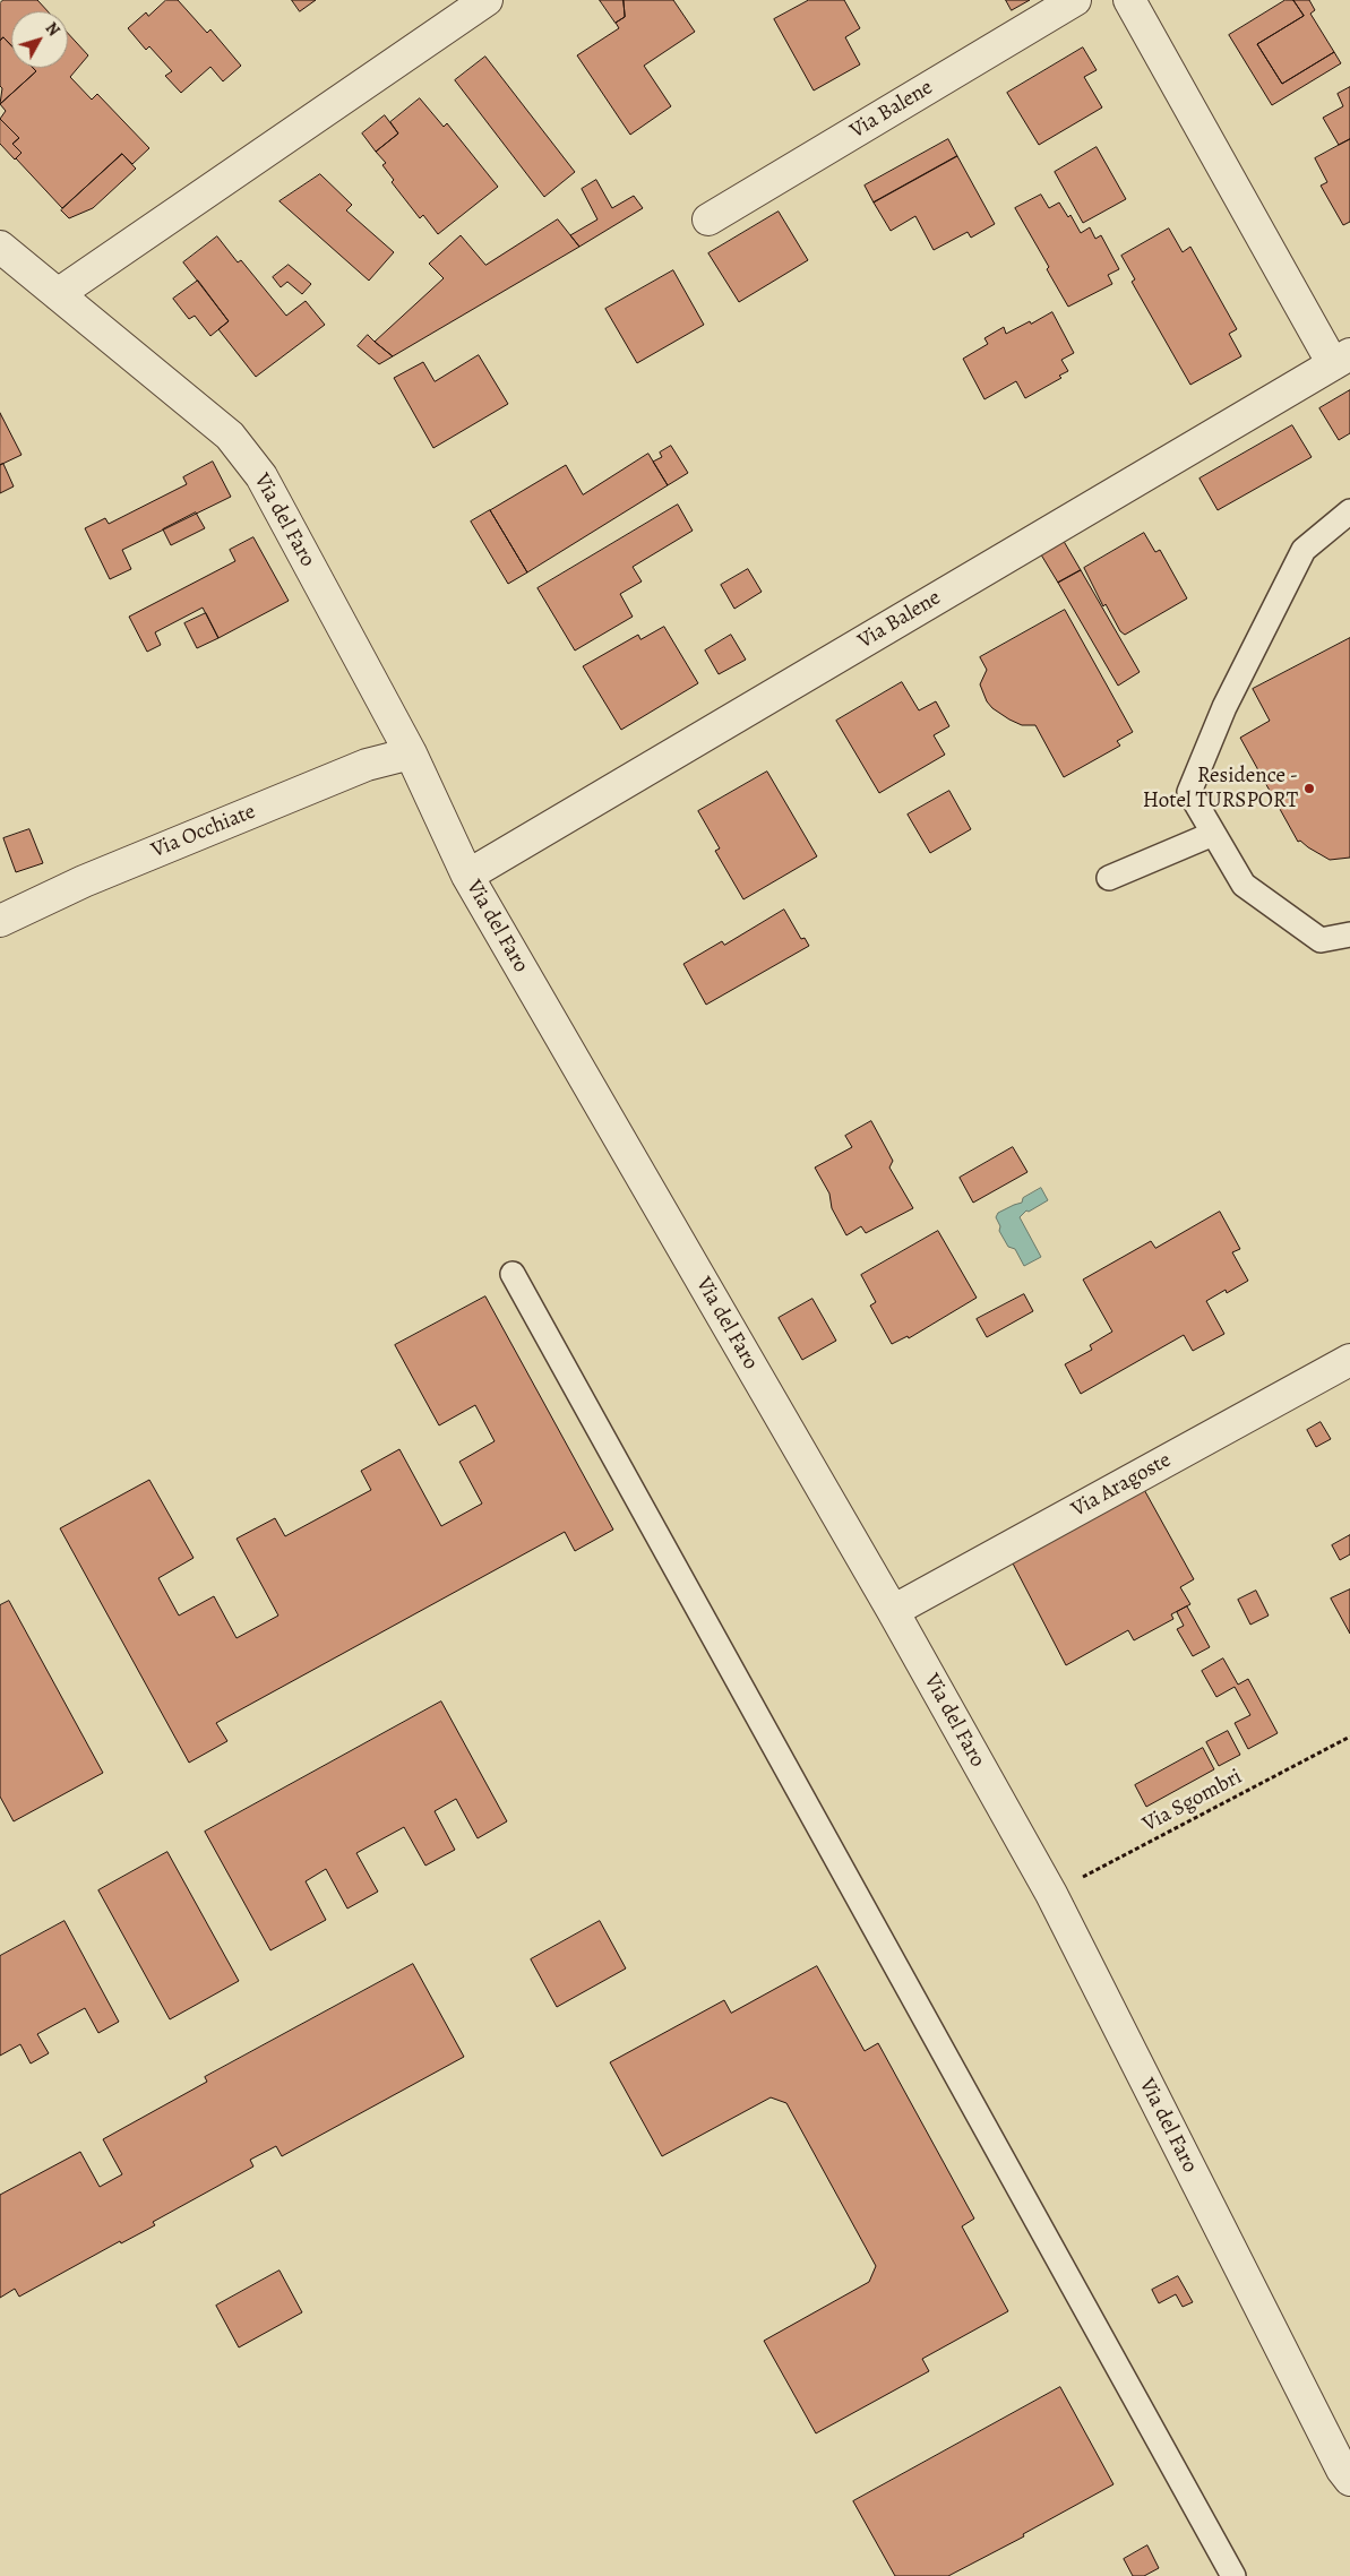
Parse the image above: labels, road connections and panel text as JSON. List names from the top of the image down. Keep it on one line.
{"streets":{"street":["Via Balene","Via del Faro","Via Occhiate","Via Aragoste"],"path":["Via Sgombri"]},"crossings":[["Via Balene","Via del Faro"],["Via del Faro","Via Occhiate"],["Via del Faro","Via Aragoste"],["Via del Faro","Via Sgombri"]],"places":["Residence - Hotel TURSPORT"],"north":"top right"}
